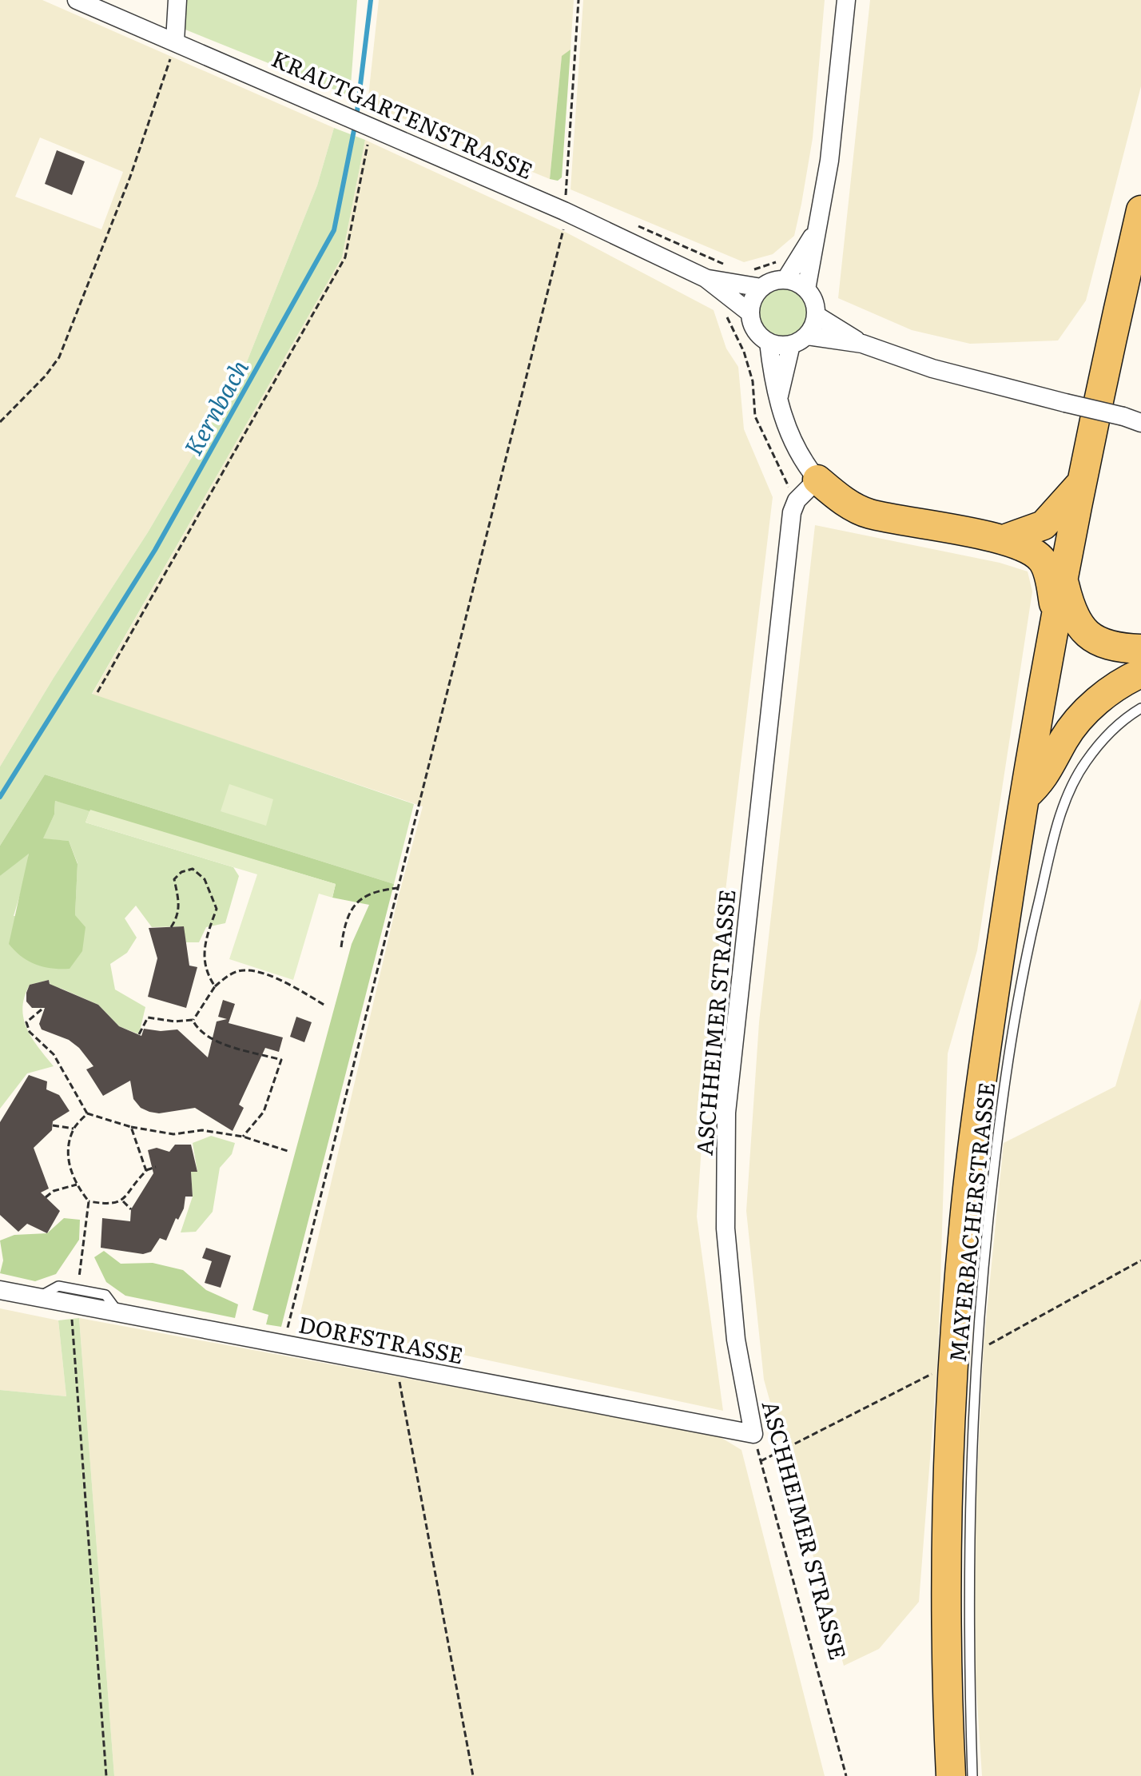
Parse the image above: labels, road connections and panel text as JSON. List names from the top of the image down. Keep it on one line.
{"streets":{"street":["KRAUTGARTENSTRASSE","ASCHHEIMER STRASSE","DORFSTRASSE"],"lane":["MAYERBACHERSTRASSE"]},"crossings":[["ASCHHEIMER STRASSE","DORFSTRASSE"]],"water":["Kernbach"]}
